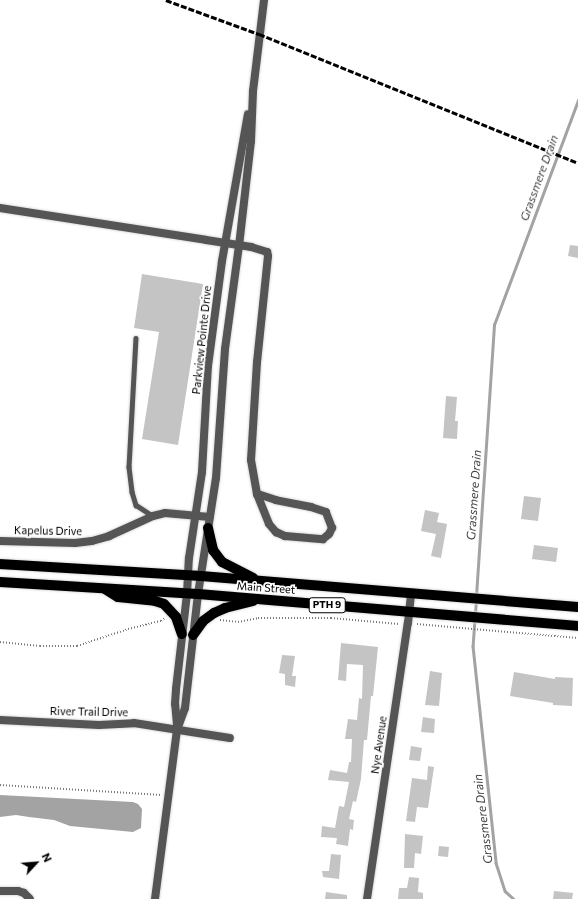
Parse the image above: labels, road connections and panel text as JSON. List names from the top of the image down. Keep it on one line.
{"streets":{"main road":["Main Street","PTH 9"],"street":["Parkview Pointe Drive","Kapelus Drive","River Trail Drive","Nye Avenue"]},"crossings":[["Parkview Pointe Drive","Kapelus Drive"],["Parkview Pointe Drive","Main Street"],["Main Street","Nye Avenue"]],"water":["Grassmere Drain"],"north":"top right"}
